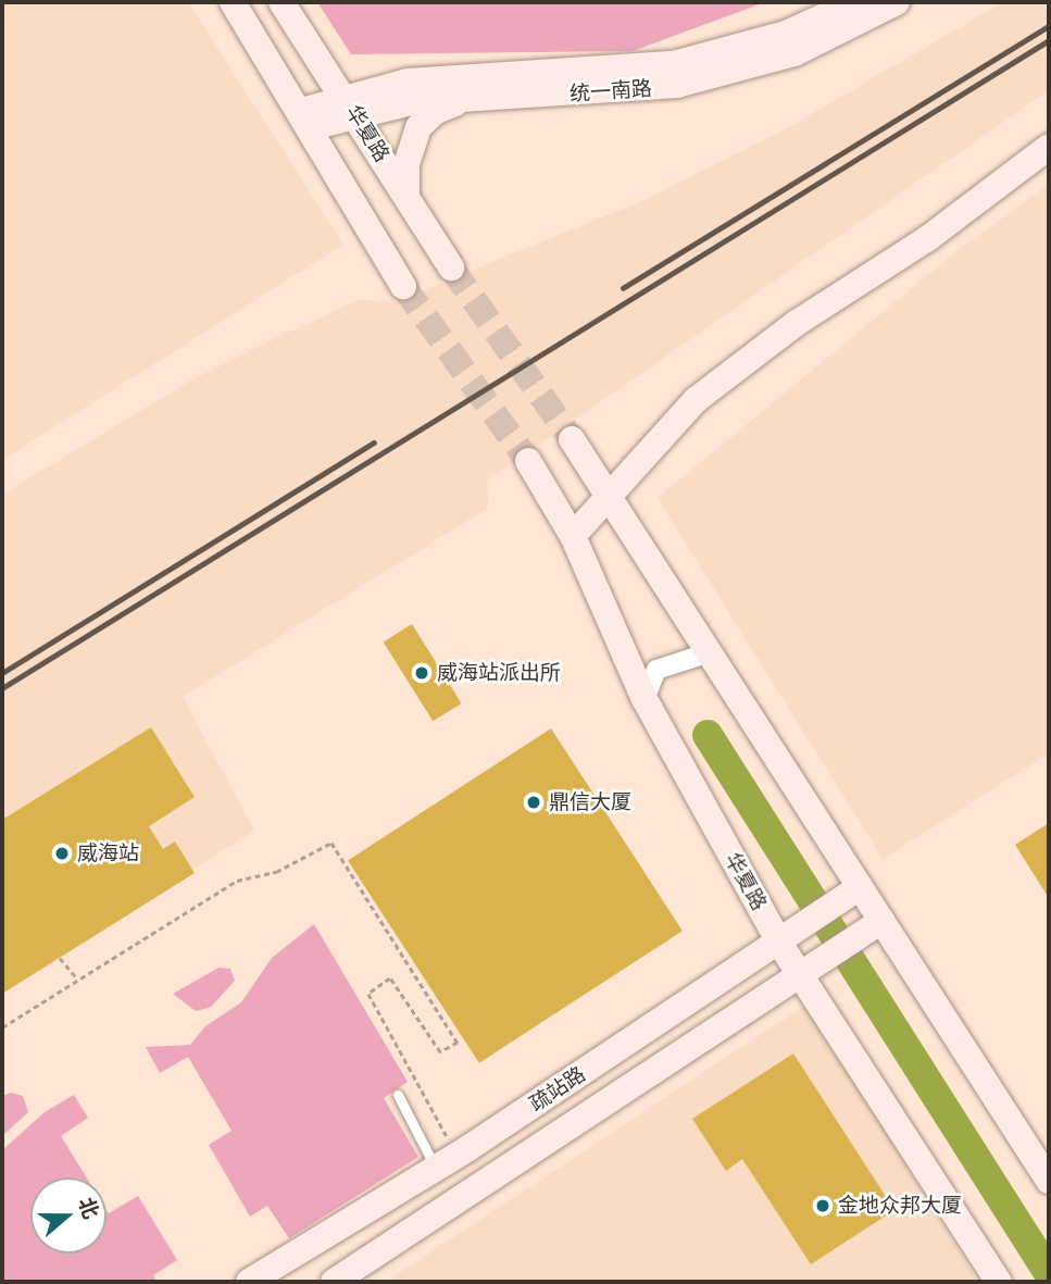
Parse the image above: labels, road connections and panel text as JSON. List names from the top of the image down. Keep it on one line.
{"streets":{"main road":["统一南路","华夏路","疏站路"]},"crossings":[["统一南路","华夏路"],["华夏路","疏站路"]],"places":["威海站派出所","鼎信大厦","威海站","金地众邦大厦"],"north":"right"}
